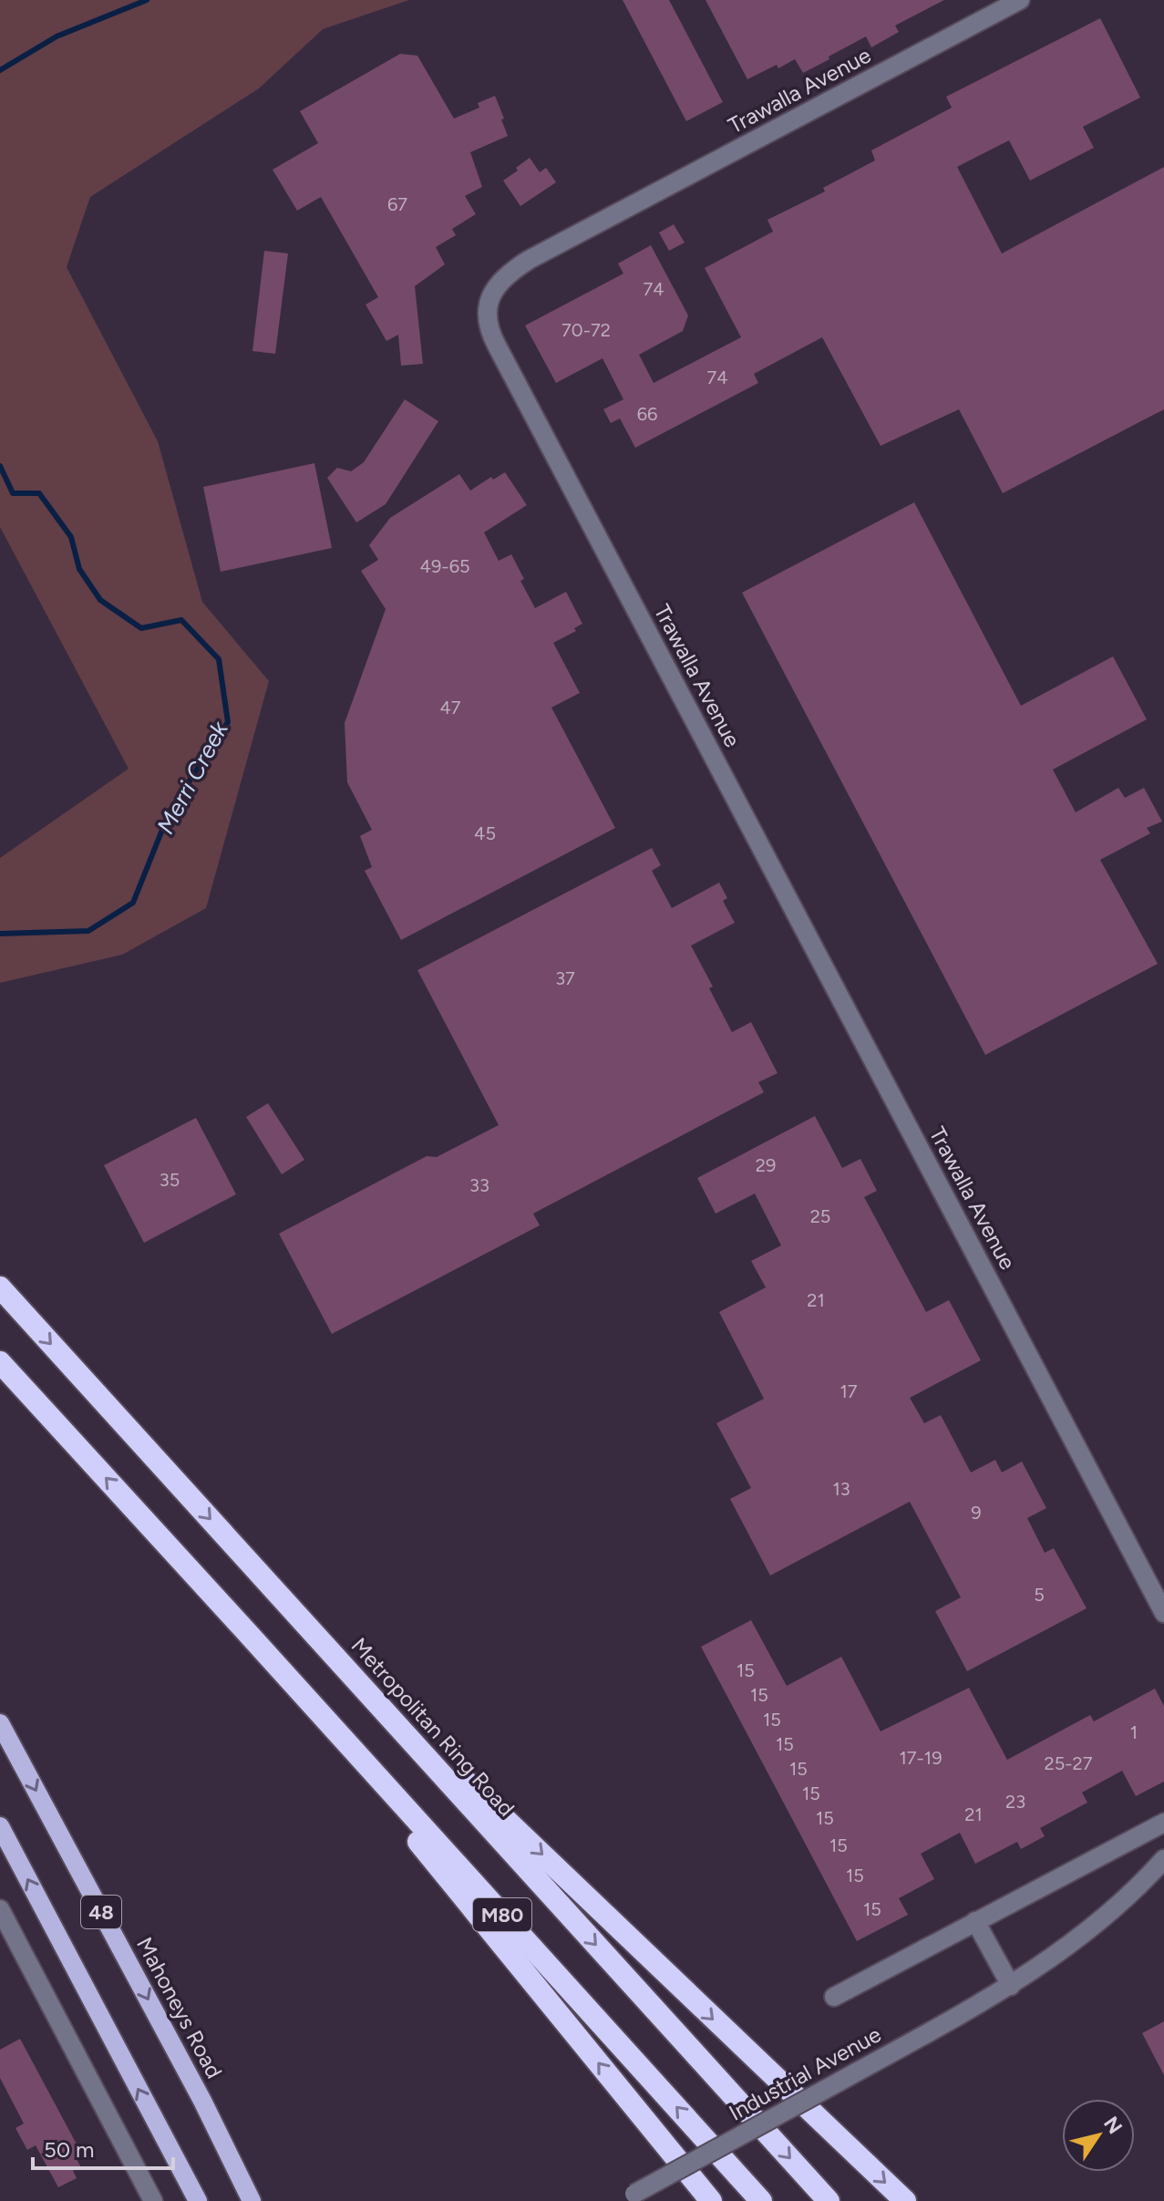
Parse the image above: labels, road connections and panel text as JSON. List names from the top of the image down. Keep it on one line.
{"streets":{"highway":["Metropolitan Ring Road","M80"],"main road":["48","Mahoneys Road"],"street":["Trawalla Avenue","Industrial Avenue"]},"water":["Merri Creek"],"house_numbers":["67","74","70-72","74","66","49-65","47","45","37","29","35","33","25","21","17","13","9","5","15","15","15","1","15","17-19","25-27","15","15","23","21","15","15","15","15"],"scale_bar":"50 m","north":"top right"}
